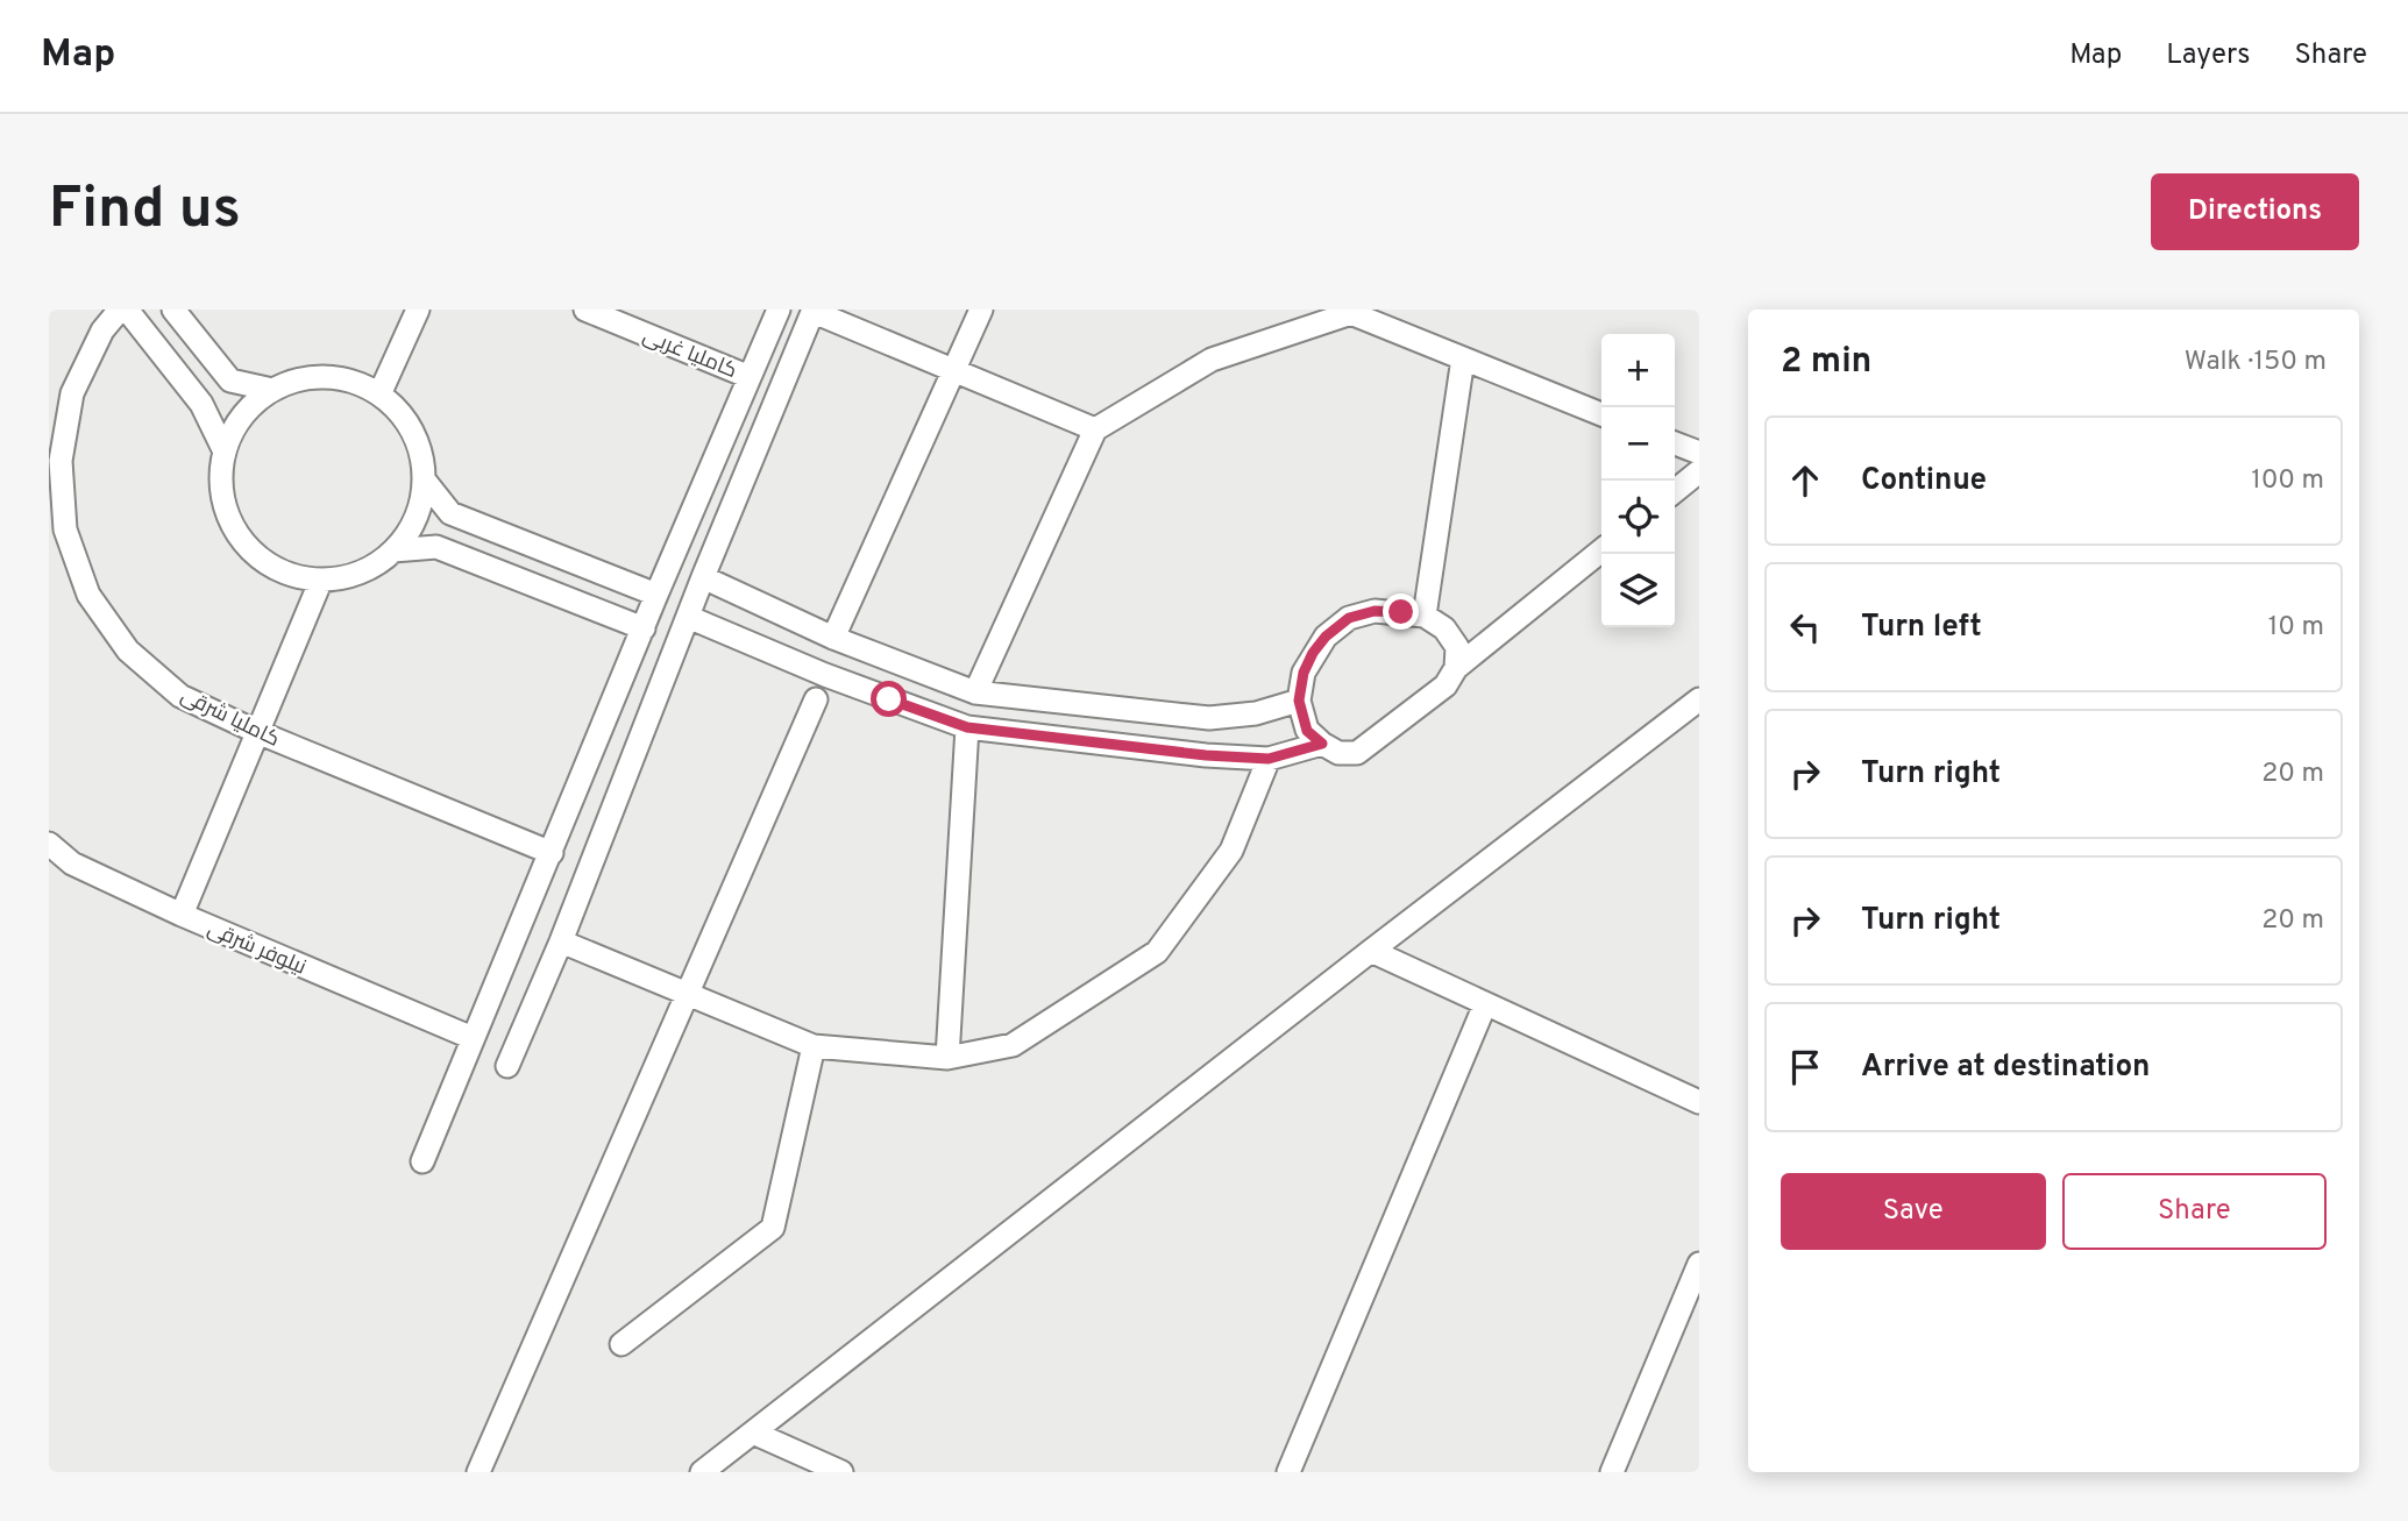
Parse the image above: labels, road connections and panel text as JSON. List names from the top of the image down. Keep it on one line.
{"streets":{"street":["کاملیا غربی","کاملیا شرقی","نیلوفر شرقی"]},"page":{"header":"Map","nav":["Map","Layers","Share"],"buttons":["Directions",["Save","Share"]],"title":"Find us","heading":["2 min","Walk · 150 m"],"map_buttons":["+","−"],"list":[["Continue","100 m"],["Turn left","10 m"],["Turn right","20 m"],["Turn right","20 m"],"Arrive at destination"]}}
